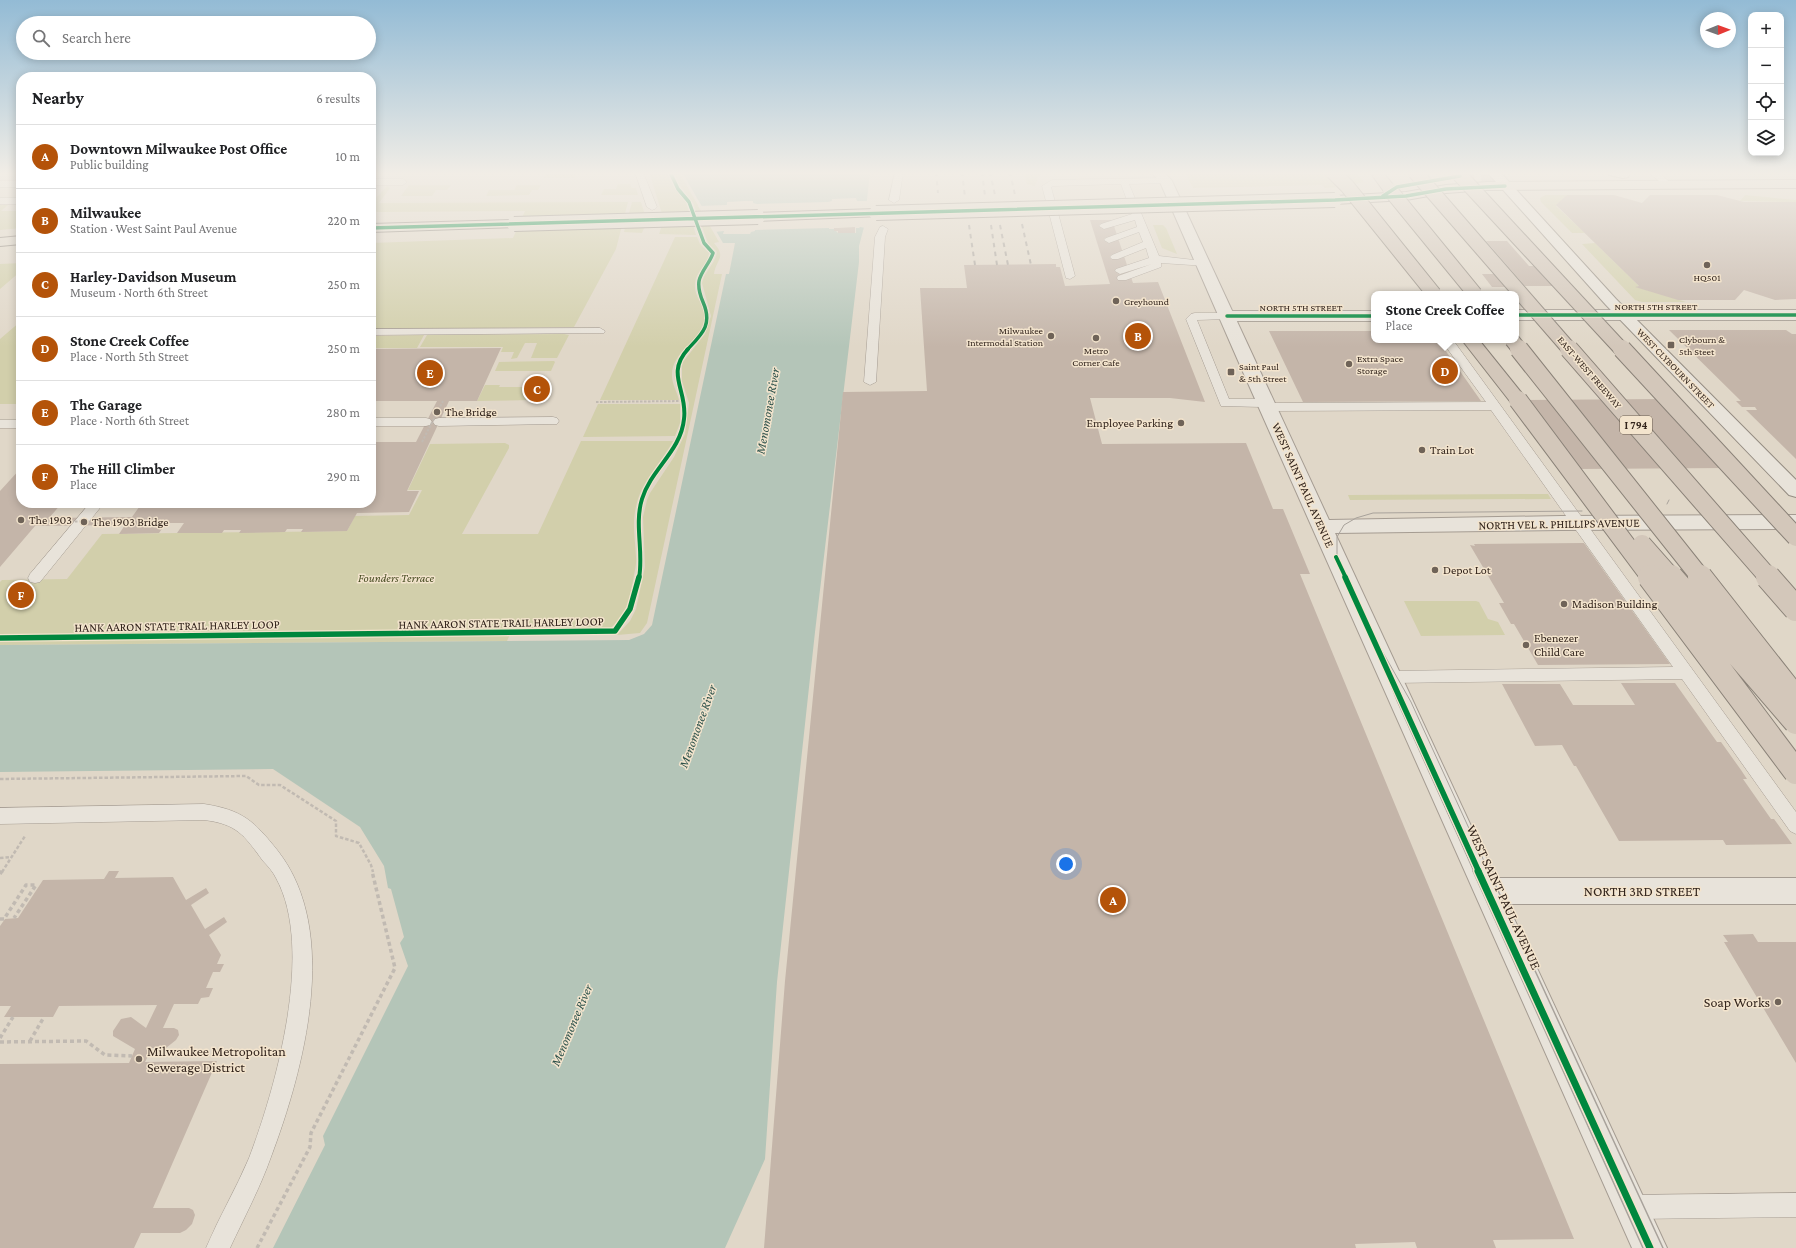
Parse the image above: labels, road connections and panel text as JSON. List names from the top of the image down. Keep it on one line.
{"streets":{"highway":["EAST-WEST FREEWAY","I 794"],"street":["NORTH 5TH STREET","WEST CLYBOURN STREET","WEST SAINT PAUL AVENUE","NORTH VEL R. PHILLIPS AVENUE","NORTH 3RD STREET"],"cycle path":["HANK AARON STATE TRAIL HARLEY LOOP"]},"crossings":[["NORTH 5TH STREET","WEST CLYBOURN STREET"],["NORTH 5TH STREET","WEST SAINT PAUL AVENUE"],["WEST SAINT PAUL AVENUE","NORTH VEL R. PHILLIPS AVENUE"],["WEST SAINT PAUL AVENUE","NORTH 3RD STREET"]],"water":["Menomonee River"],"parks":["Founders Terrace"],"places":{"other":["HQ501","Greyhound","Milwaukee Intermodal Station","Metro Corner Cafe","Extra Space Storage","The Bridge","Employee Parking","Train Lot","The 1903","The 1903 Bridge","Depot Lot","Madison Building","Ebenezer Child Care","Soap Works","Milwaukee Metropolitan Sewerage District"],"transit":["Clybourn & 5th Steet","Saint Paul & 5th Street"]},"north":"right","page":{"map_buttons":["+","−"],"search":"Search here","heading":["Nearby","6 results"],"list":[{"mark":"A","name":"Downtown Milwaukee Post Office","note":"Public building","value":"10 m"},{"mark":"B","name":"Milwaukee","note":"Station · West Saint Paul Avenue","value":"220 m"},{"mark":"C","name":"Harley-Davidson Museum","note":"Museum · North 6th Street","value":"250 m"},{"mark":"D","name":"Stone Creek Coffee","note":"Place · North 5th Street","value":"250 m"},{"mark":"E","name":"The Garage","note":"Place · North 6th Street","value":"280 m"},{"mark":"F","name":"The Hill Climber","note":"Place","value":"290 m"}],"popup":["Stone Creek Coffee","Place"],"pins":["B","D","E","C","F","A"]}}
